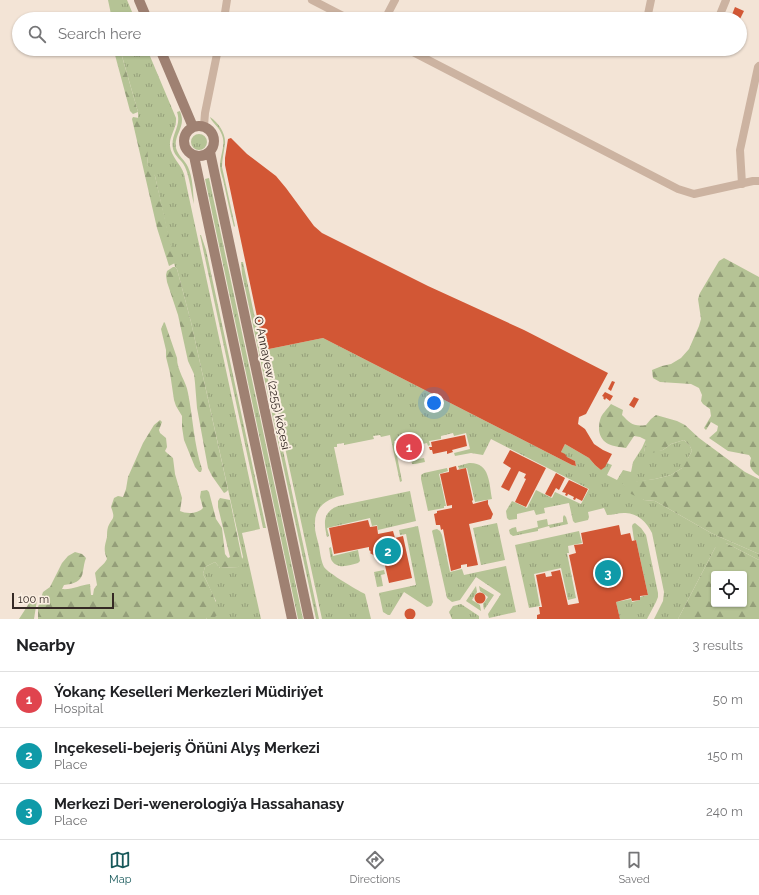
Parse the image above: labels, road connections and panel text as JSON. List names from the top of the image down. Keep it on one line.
{"streets":{"main road":["O Annaýew (2255) köçesi"]},"scale_bar":"100 m","page":{"search":"Search here","pins":["1","2","3"],"scale":"100 m","heading":["Nearby","3 results"],"list":[{"mark":"1","name":"Ýokanç Keselleri Merkezleri Müdiriýet","note":"Hospital","value":"50 m"},{"mark":"2","name":"Inçekeseli-bejeriş Öňüni Alyş Merkezi","note":"Place","value":"150 m"},{"mark":"3","name":"Merkezi Deri-wenerologiýa Hassahanasy","note":"Place","value":"240 m"}],"nav":["Map","Directions","Saved"]}}
